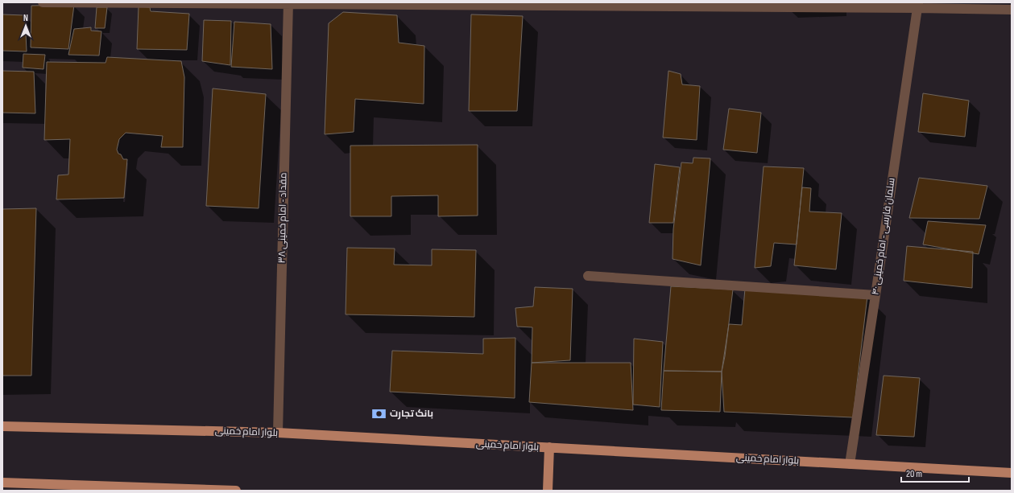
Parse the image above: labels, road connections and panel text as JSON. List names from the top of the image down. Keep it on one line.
{"streets":{"main road":["بلوار امام خمینی"],"street":["مقداد - امام خمینی ۳۸","سلمان فارسی - امام خمینی ۴۰"]},"crossings":[["مقداد - امام خمینی ۳۸","بلوار امام خمینی"],["سلمان فارسی - امام خمینی ۴۰","بلوار امام خمینی"]],"places":{"bank":["بانک تجارت"]},"scale_bar":"20 m","north":"top"}
